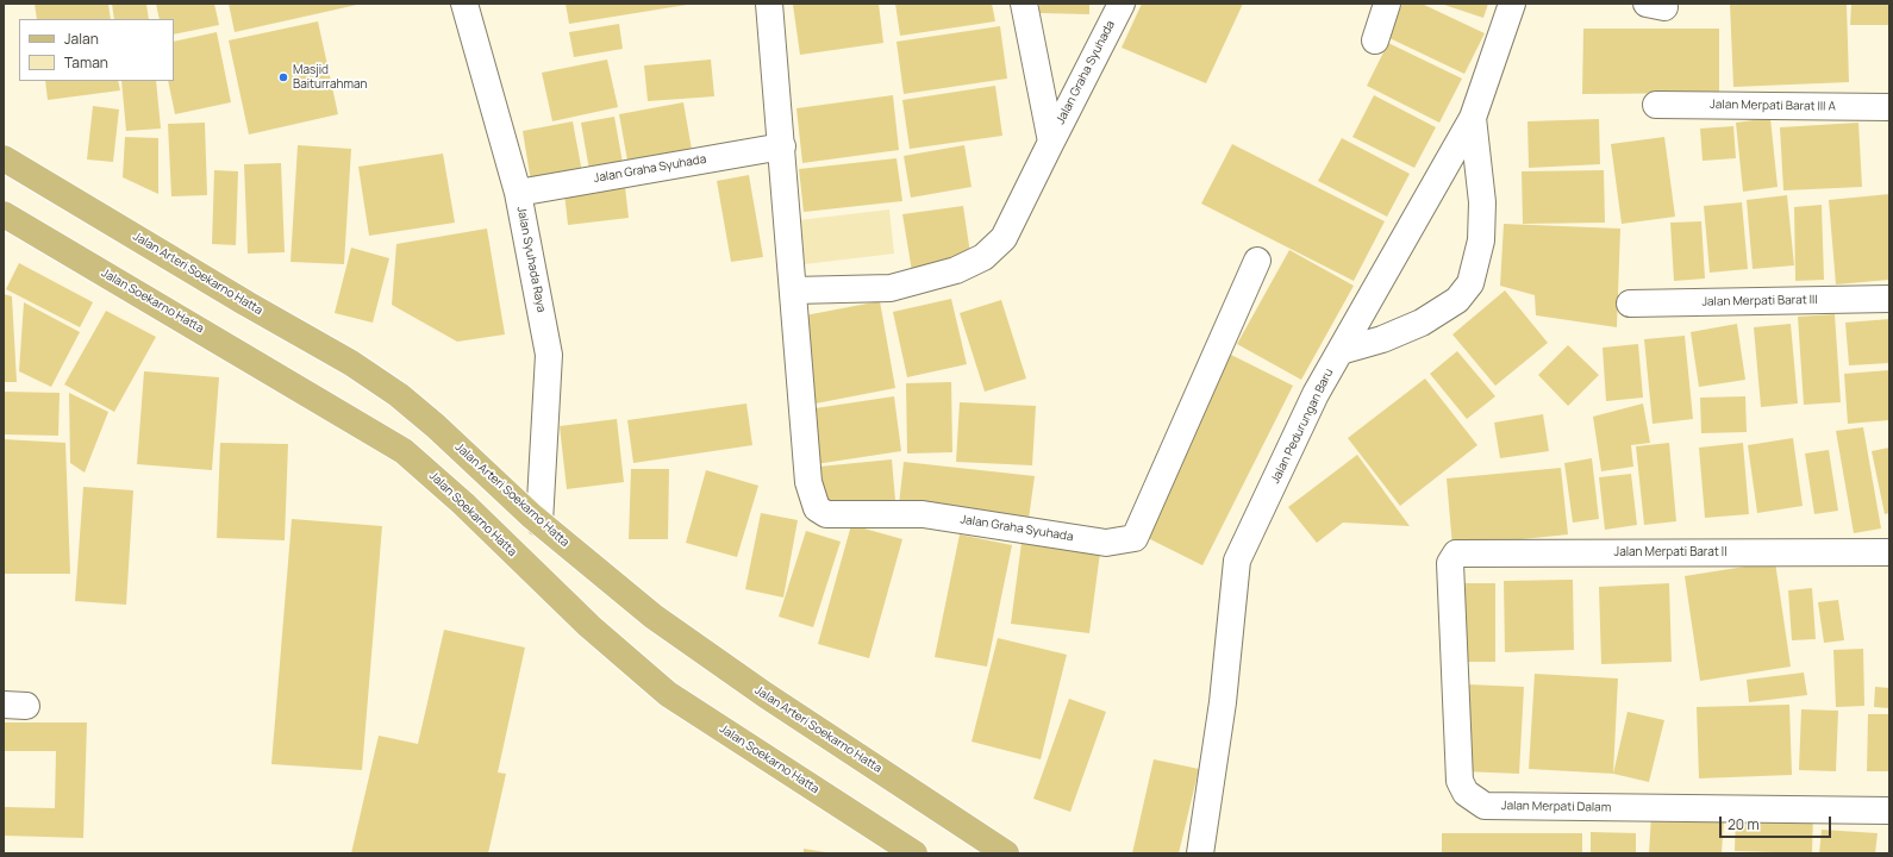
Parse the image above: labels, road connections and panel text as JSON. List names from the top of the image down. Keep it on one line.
{"streets":{"main road":["Jalan Arteri Soekarno Hatta","Jalan Soekarno Hatta"],"street":["Jalan Graha Syuhada","Jalan Merpati Barat III A","Jalan Syuhada Raya","Jalan Merpati Barat III","Jalan Pedurungan Baru","Jalan Merpati Barat II","Jalan Merpati Dalam"]},"crossings":[["Jalan Graha Syuhada","Jalan Syuhada Raya"],["Jalan Syuhada Raya","Jalan Arteri Soekarno Hatta"],["Jalan Merpati Barat II","Jalan Merpati Dalam"]],"places":["Masjid Baiturrahman"],"legend":["Jalan","Taman"],"scale_bar":"20 m"}
